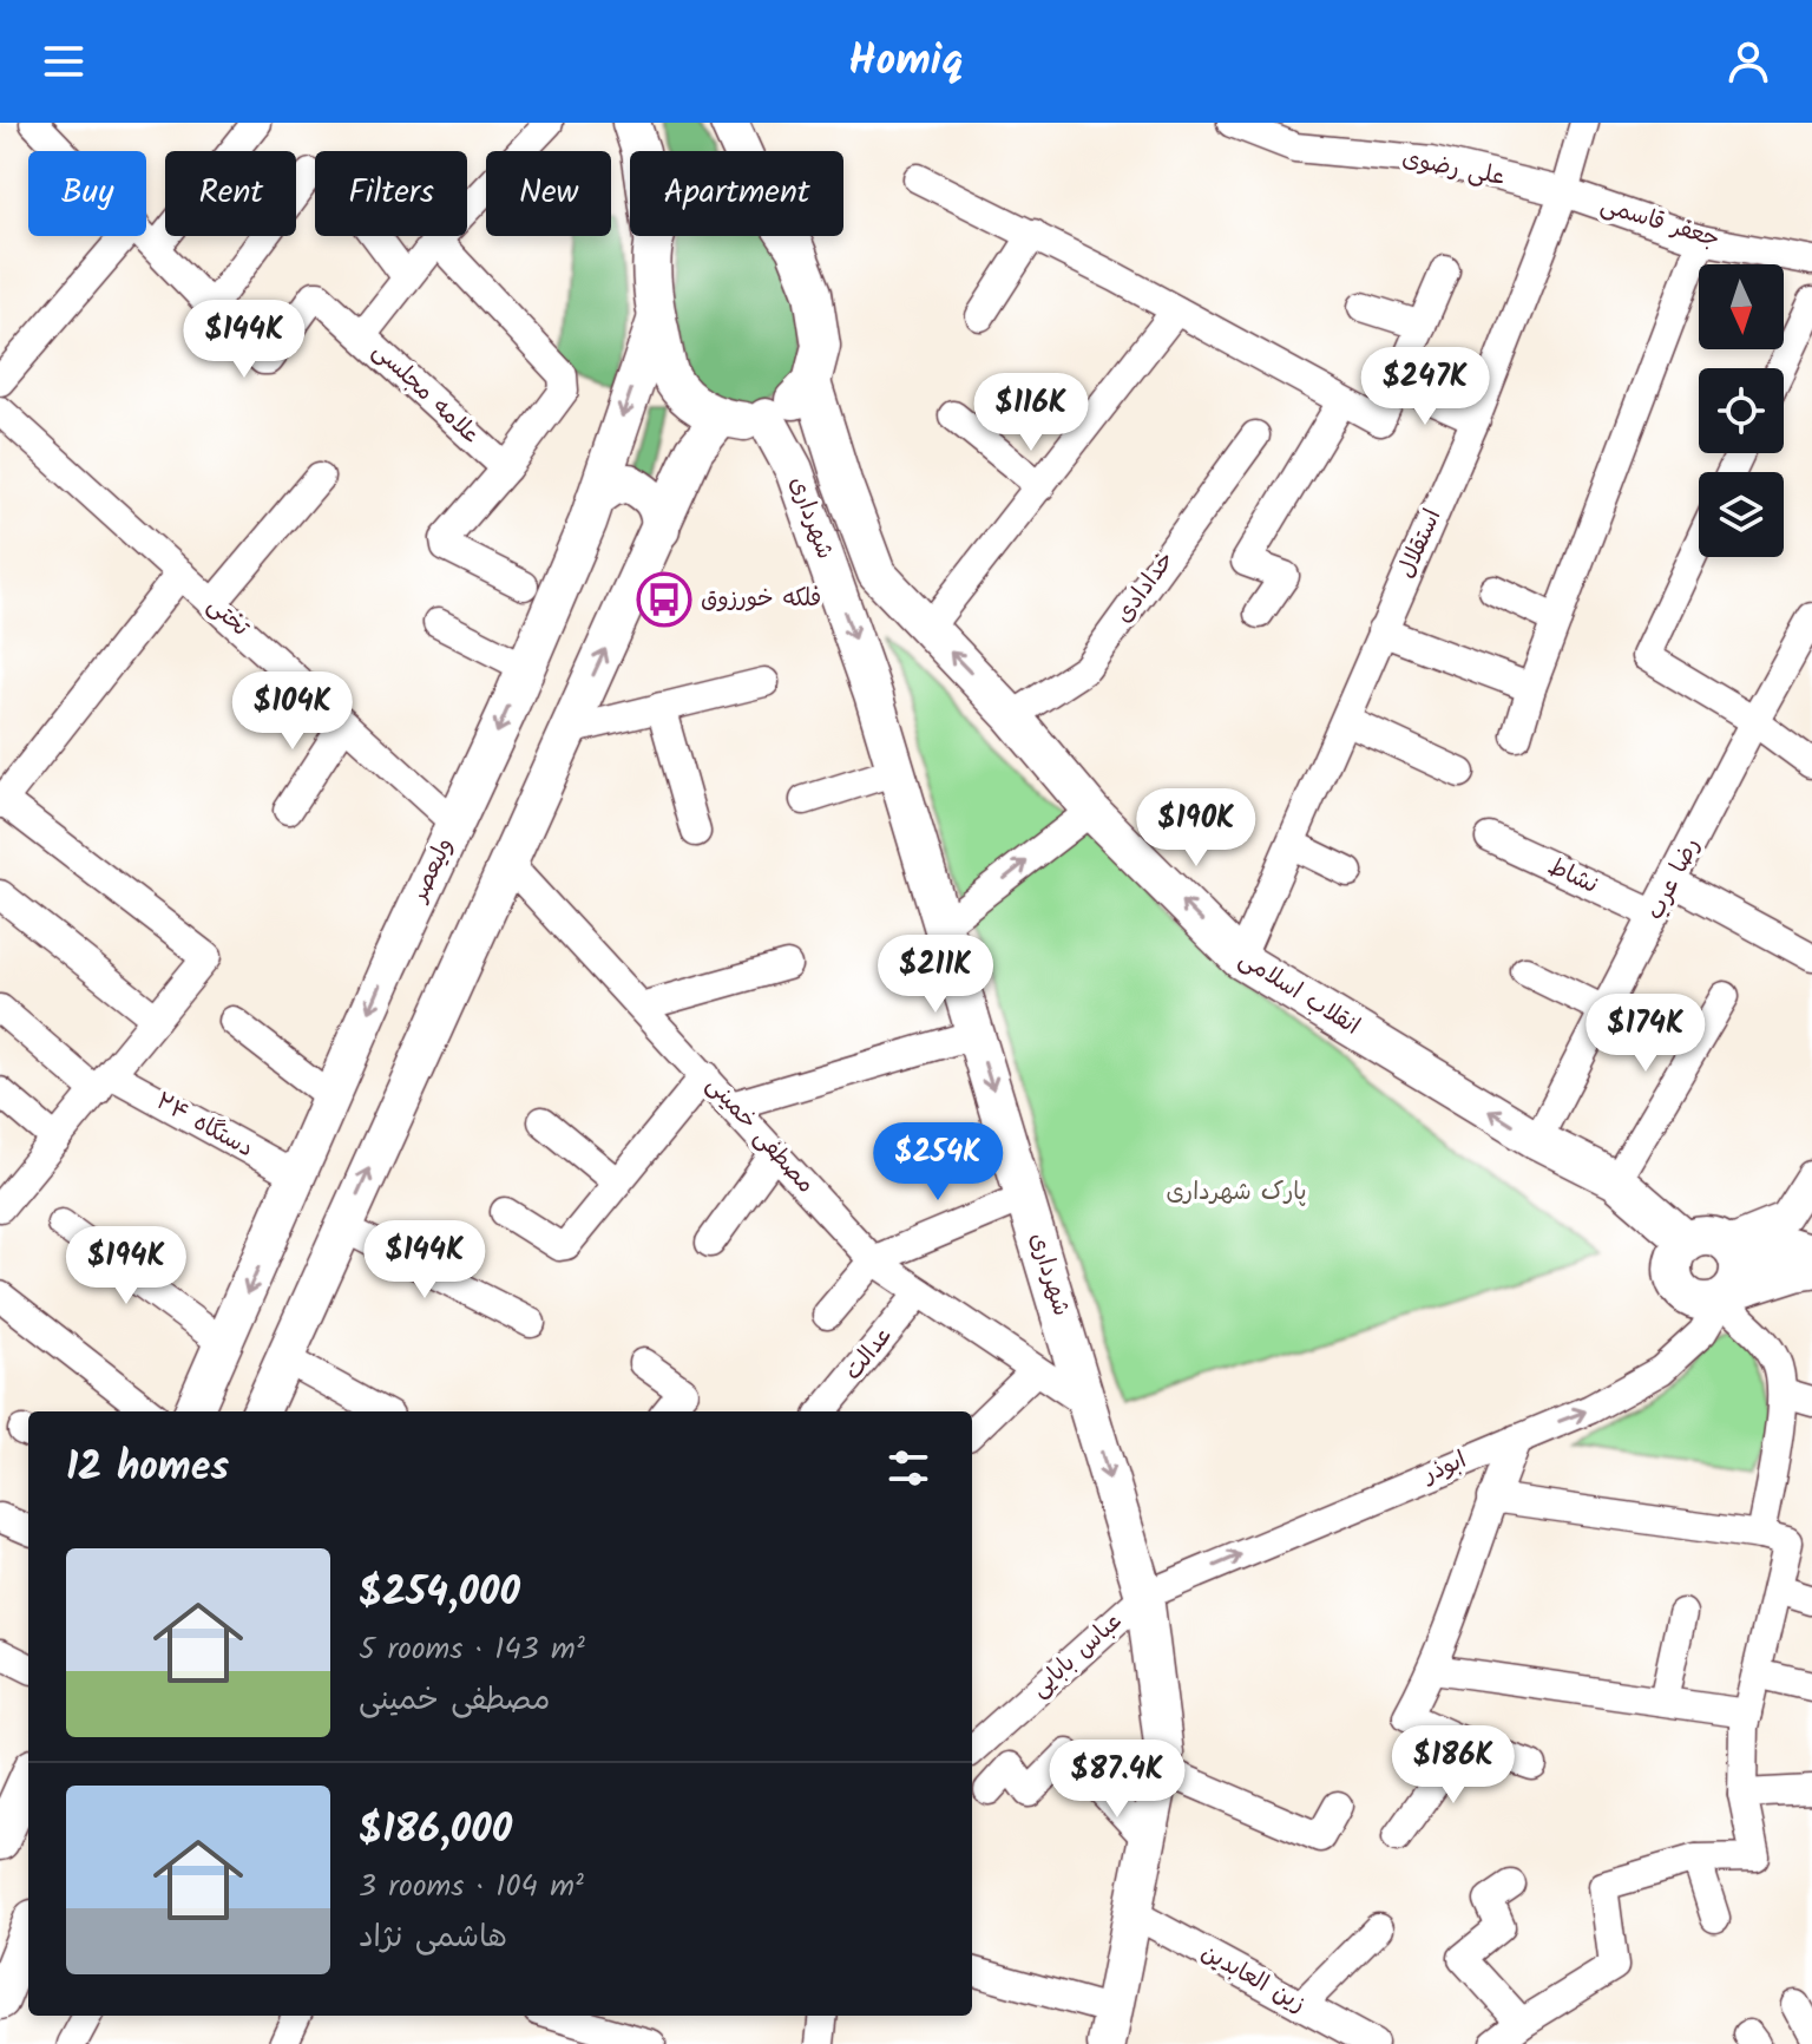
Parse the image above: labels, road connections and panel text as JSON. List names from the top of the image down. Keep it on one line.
{"streets":{"main road":["شهرداری","ولیعصر","انقلاب اسلامی"],"street":["علی رضوی","جعفر قاسمی","علامه مجلسی","استقلال","خدادادی","تختی","نشاط","رضا عرب","۲۴ دستگاه","مصطفی خمینی","عدالت","ابوذر","عباس بابایی","زین العابدین"]},"crossings":[["علی رضوی","جعفر قاسمی"],["علی رضوی","استقلال"],["جعفر قاسمی","استقلال"],["شهرداری","مصطفی خمینی"],["شهرداری","ابوذر"],["شهرداری","عباس بابایی"],["شهرداری","زین العابدین"],["استقلال","انقلاب اسلامی"],["خدادادی","انقلاب اسلامی"],["تختی","ولیعصر"],["ولیعصر","۲۴ دستگاه"],["نشاط","رضا عرب"],["رضا عرب","انقلاب اسلامی"],["انقلاب اسلامی","ابوذر"],["مصطفی خمینی","عدالت"],["ابوذر","عباس بابایی"]],"one_way":["شهرداری","انقلاب اسلامی","ابوذر"],"parks":["پارک شهرداری"],"places":{"bus stop":["فلکه خورزوق"]},"north":"bottom","page":{"header":"Homiq","chip":["Buy","Rent","Filters","New","Apartment"],"price":["$144K","$247K","$116K","$104K","$190K","$211K","$174K","$254K","$144K","$194K","$186K","$87.4K"],"heading":"12 homes","list":[{"name":"$254,000","note":"5 rooms · 143 m² · مصطفی خمینی"},{"name":"$186,000","note":"3 rooms · 104 m² · هاشمی نژاد"}]}}
